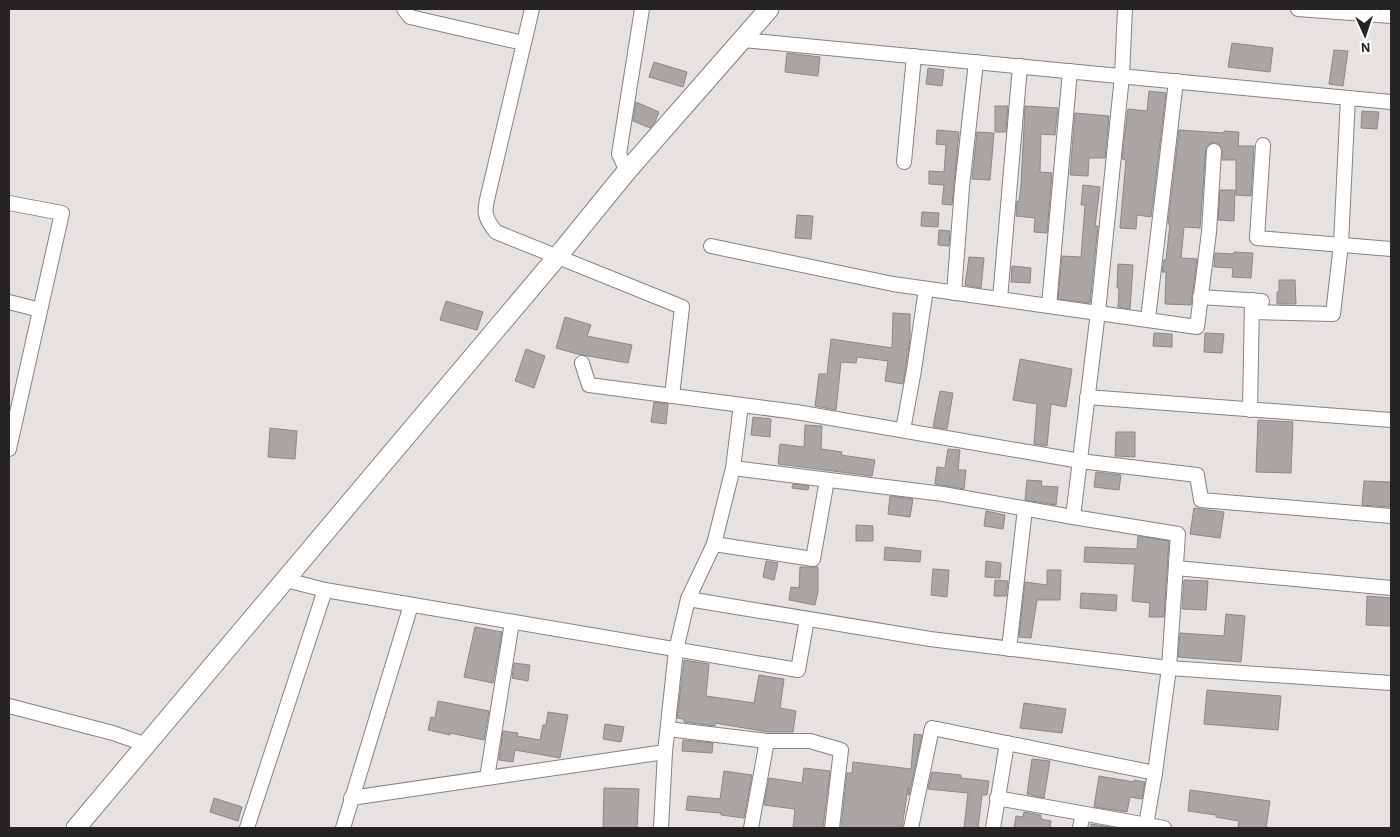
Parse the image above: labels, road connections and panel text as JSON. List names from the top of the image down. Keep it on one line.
{"north":"bottom"}
